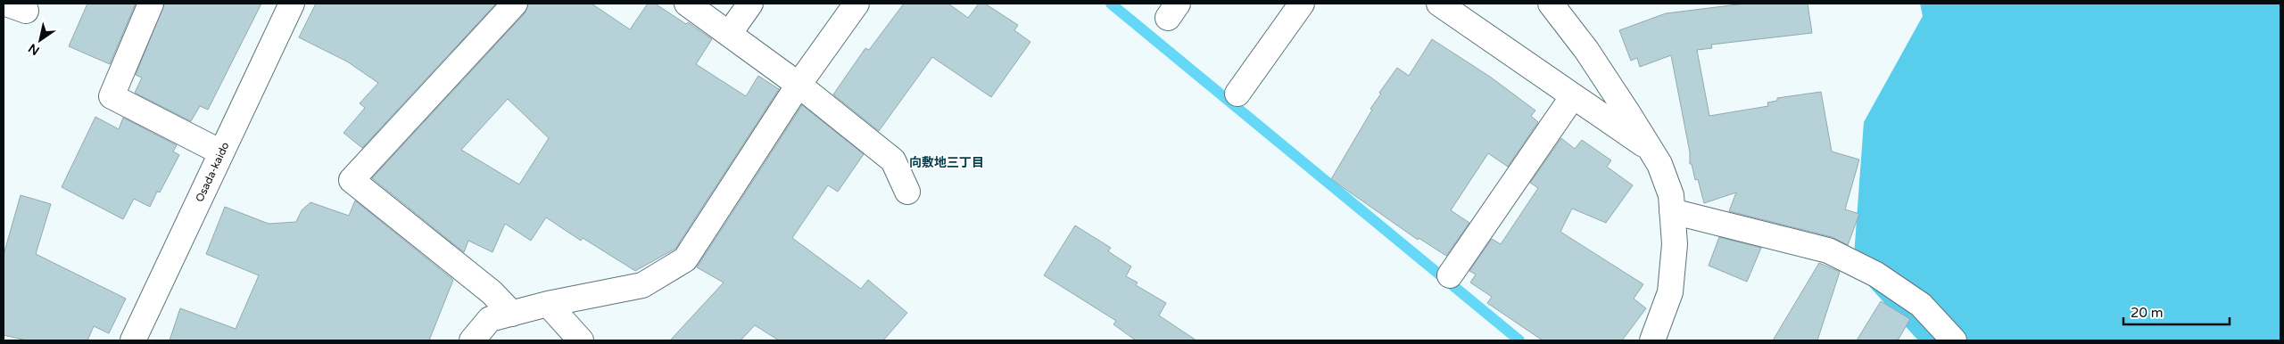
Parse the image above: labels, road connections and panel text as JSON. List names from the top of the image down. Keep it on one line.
{"streets":{"street":["Osada-kaido"]},"districts":["向敷地三丁目"],"scale_bar":"20 m","north":"bottom left"}
